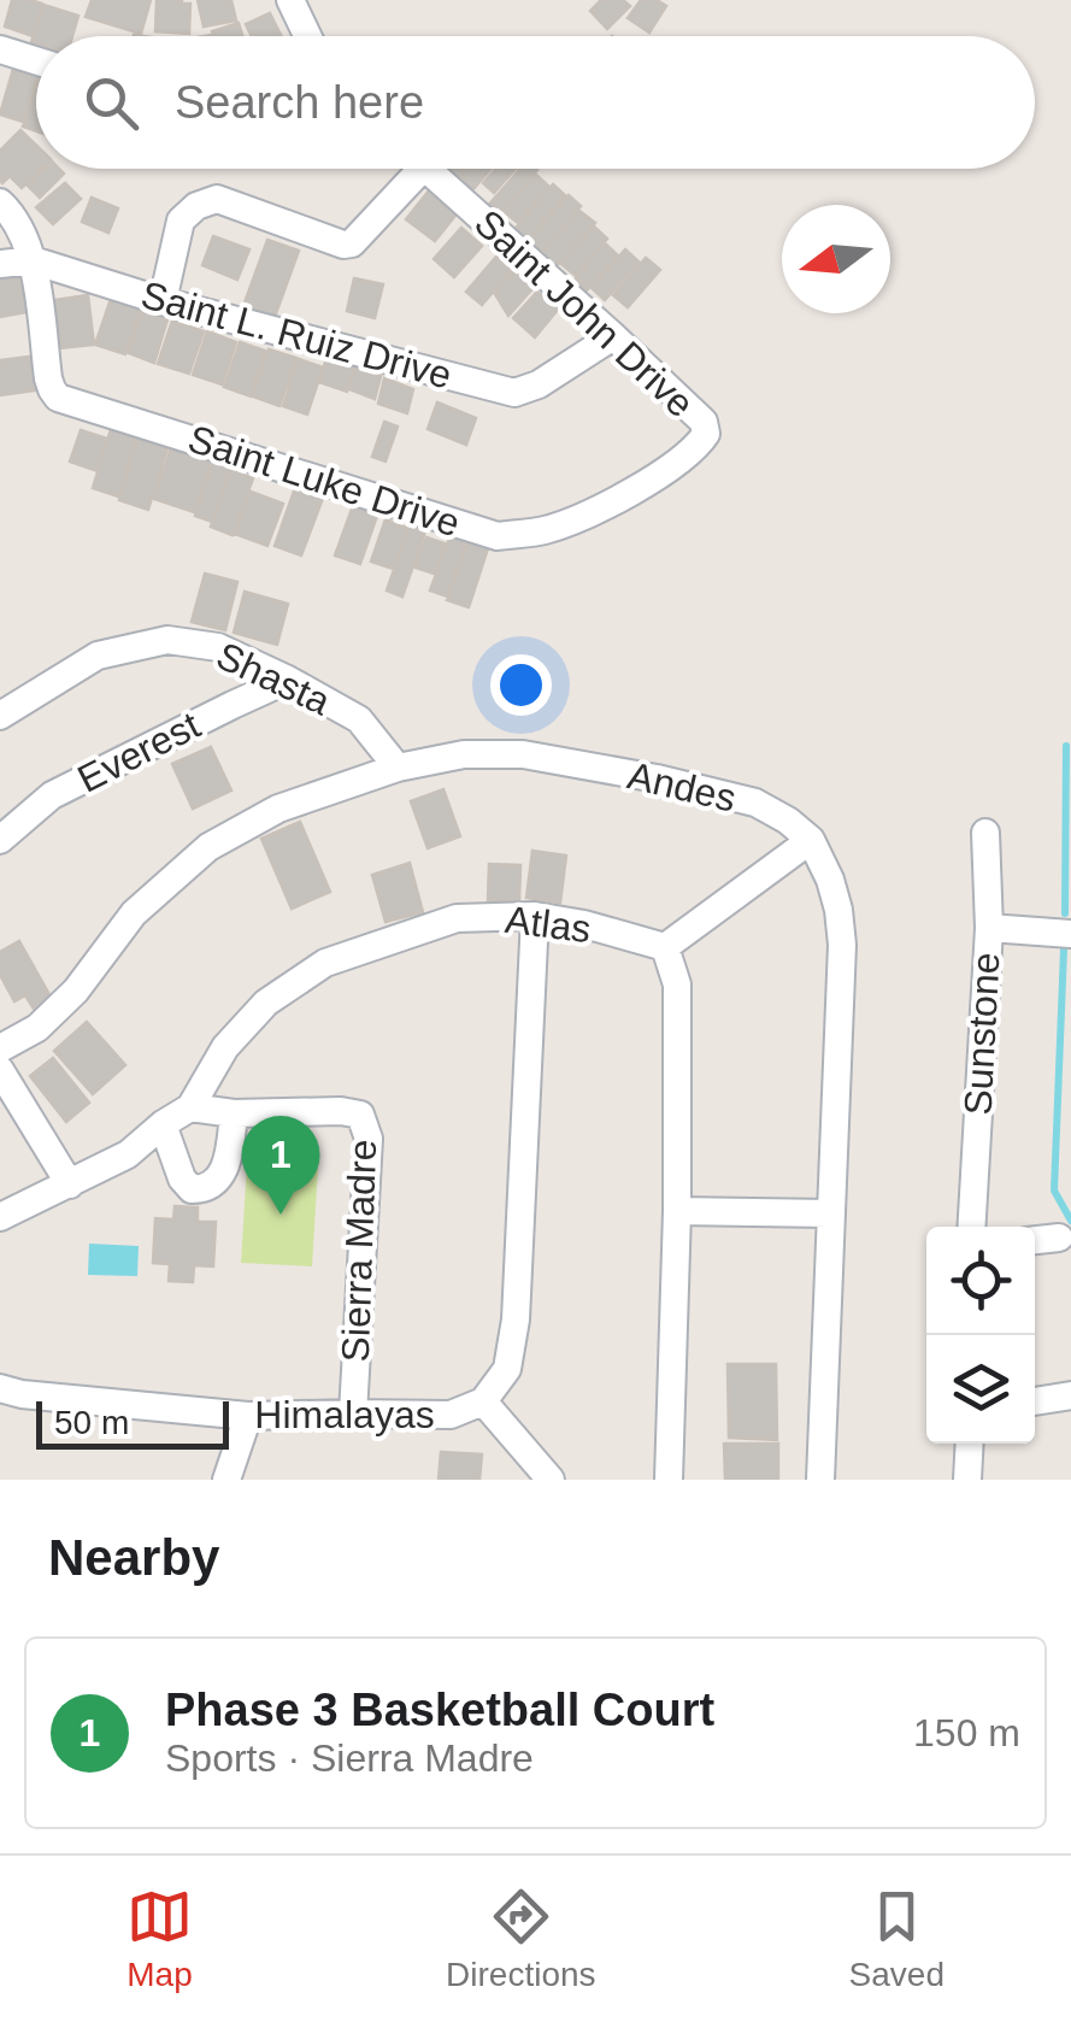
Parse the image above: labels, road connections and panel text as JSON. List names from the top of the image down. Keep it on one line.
{"streets":{"street":["Saint John Drive","Saint L. Ruiz Drive","Saint Luke Drive","Shasta","Everest","Andes","Atlas","Sunstone","Sierra Madre","Himalayas"]},"crossings":[["Saint John Drive","Saint L. Ruiz Drive"],["Saint John Drive","Saint Luke Drive"],["Saint L. Ruiz Drive","Saint Luke Drive"],["Shasta","Everest"],["Shasta","Andes"],["Atlas","Sierra Madre"],["Atlas","Himalayas"],["Sierra Madre","Himalayas"]],"scale_bar":"50 m","north":"left","page":{"search":"Search here","pins":"1","scale":"50 m","heading":"Nearby","list":[{"mark":"1","name":"Phase 3 Basketball Court","note":"Sports · Sierra Madre","value":"150 m"}],"nav":["Map","Directions","Saved"]}}
